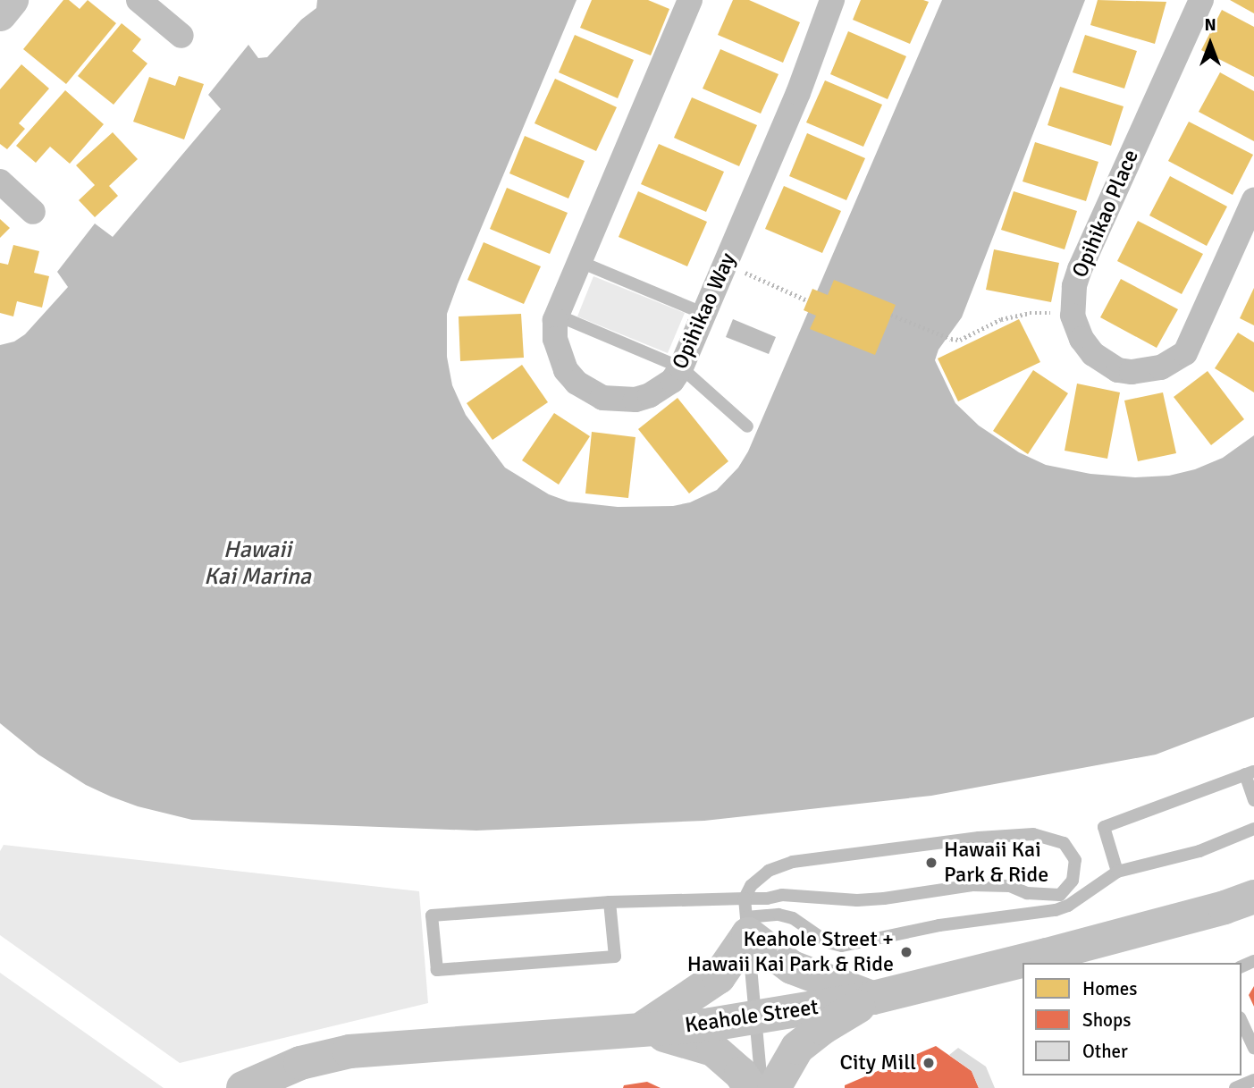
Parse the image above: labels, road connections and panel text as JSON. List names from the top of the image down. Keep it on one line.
{"streets":{"main road":["Keahole Street"],"street":["Opihikao Place","Opihikao Way"]},"water":["Hawaii Kai Marina"],"places":["Hawaii Kai Park & Ride","Keahole Street + Hawaii Kai Park & Ride","City Mill"],"legend":["Homes","Shops","Other"],"north":"top"}
